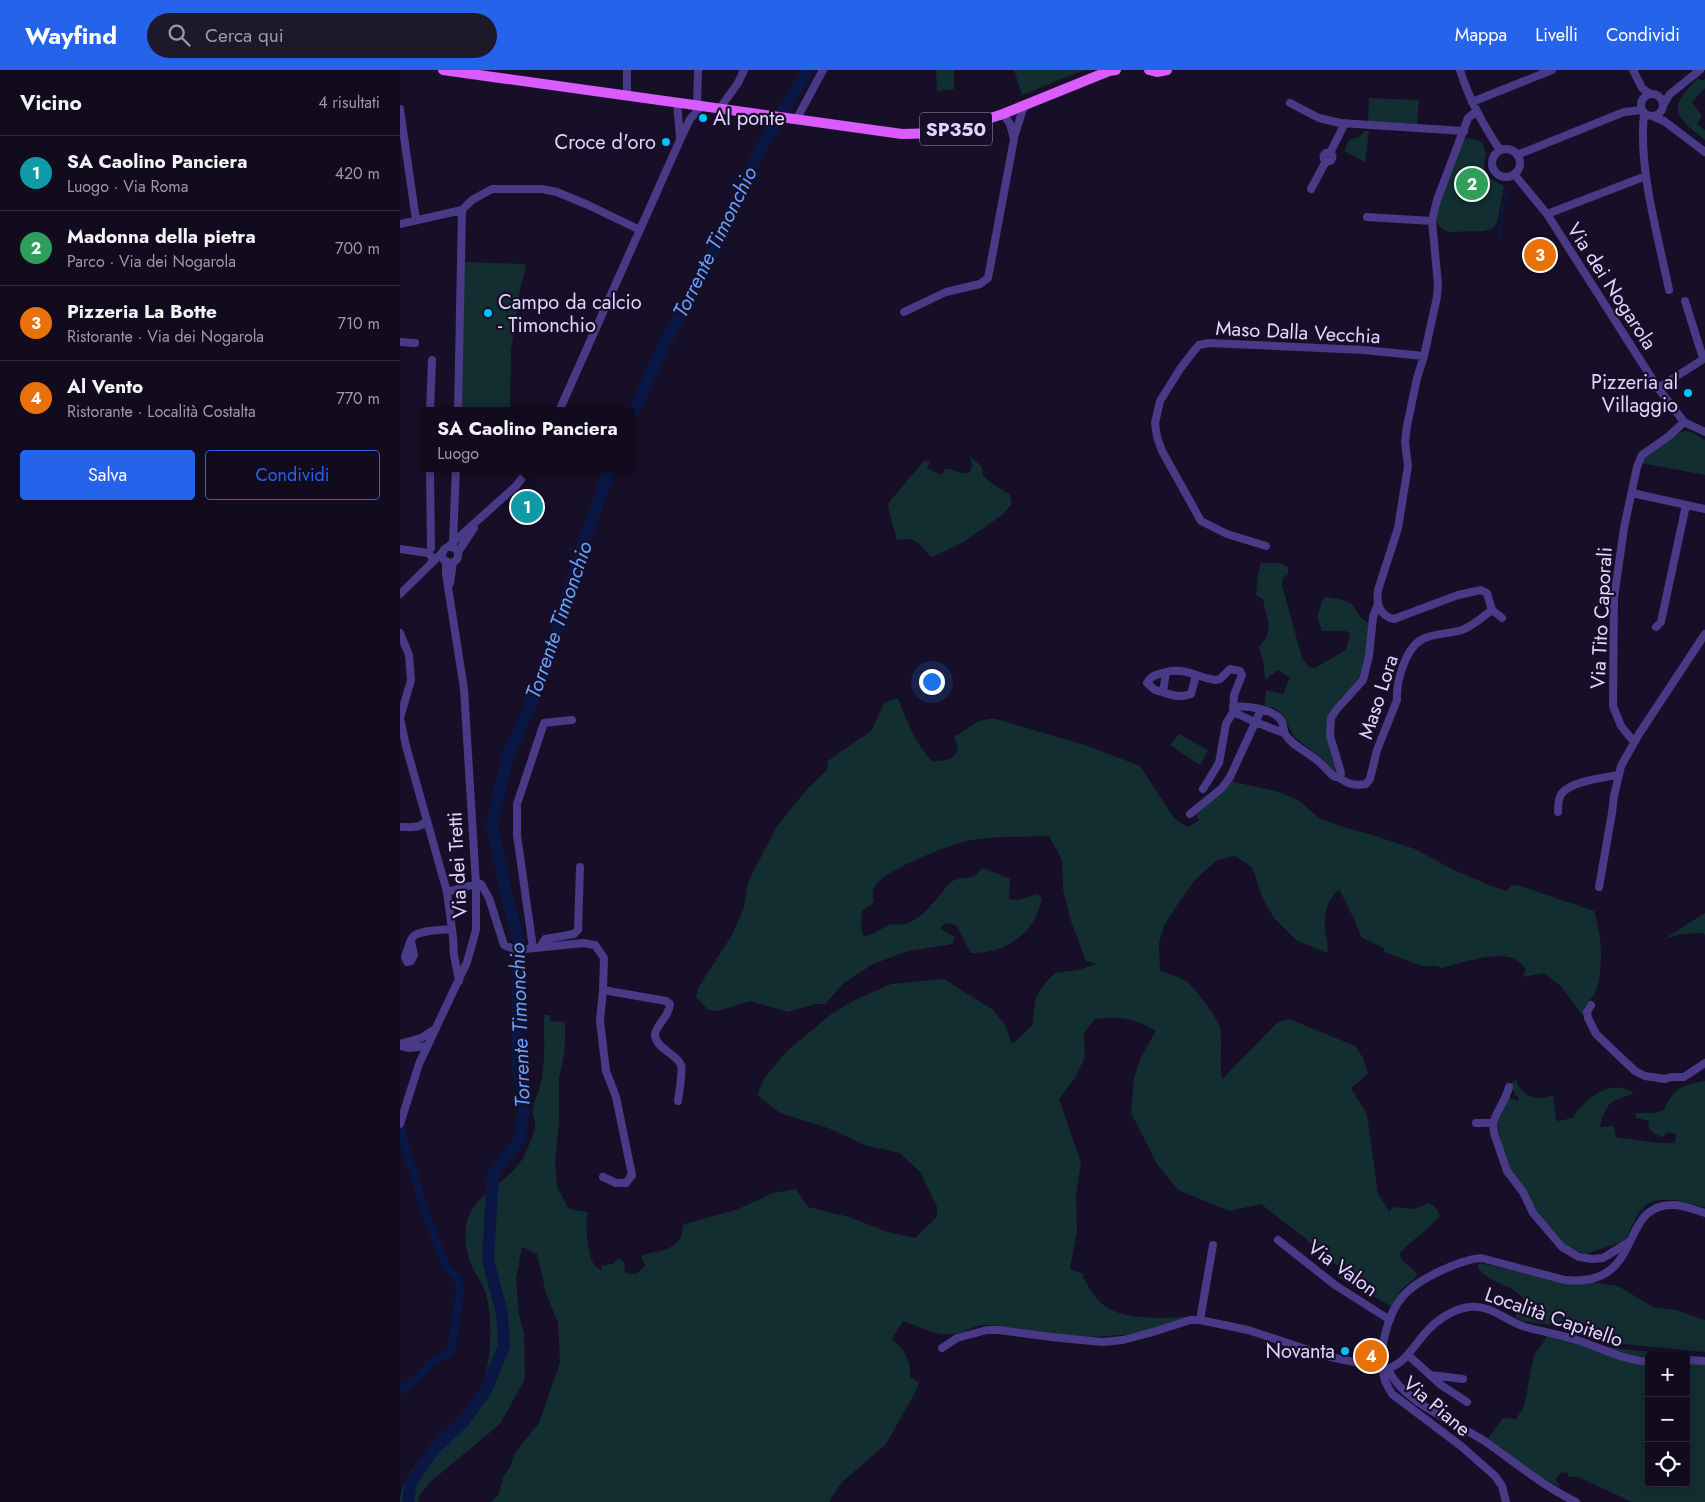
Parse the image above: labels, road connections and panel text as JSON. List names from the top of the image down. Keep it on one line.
{"streets":{"main road":["SP350"],"street":["Via dei Nogarola","Maso Dalla Vecchia","Via Tito Caporali","Maso Lora","Via dei Tretti","Via Valon","Località Capitello","Via Piane"]},"crossings":[["Via dei Nogarola","Via Tito Caporali"],["Via Valon","Via Piane"],["Località Capitello","Via Piane"]],"water":["Torrente Timonchio"],"places":["Al ponte","Croce d'oro","Campo da calcio - Timonchio","Pizzeria al Villaggio","Novanta"],"page":{"header":"Wayfind","search":"Cerca qui","nav":["Mappa","Livelli","Condividi"],"heading":["Vicino","4 risultati"],"list":[{"mark":"1","name":"SA Caolino Panciera","note":"Luogo · Via Roma","value":"420 m"},{"mark":"2","name":"Madonna della pietra","note":"Parco · Via dei Nogarola","value":"700 m"},{"mark":"3","name":"Pizzeria La Botte","note":"Ristorante · Via dei Nogarola","value":"710 m"},{"mark":"4","name":"Al Vento","note":"Ristorante · Località Costalta","value":"770 m"}],"pins":["2","3","1","4"],"popup":["SA Caolino Panciera","Luogo"],"buttons":["Salva","Condividi"],"map_buttons":["+","−"]}}
